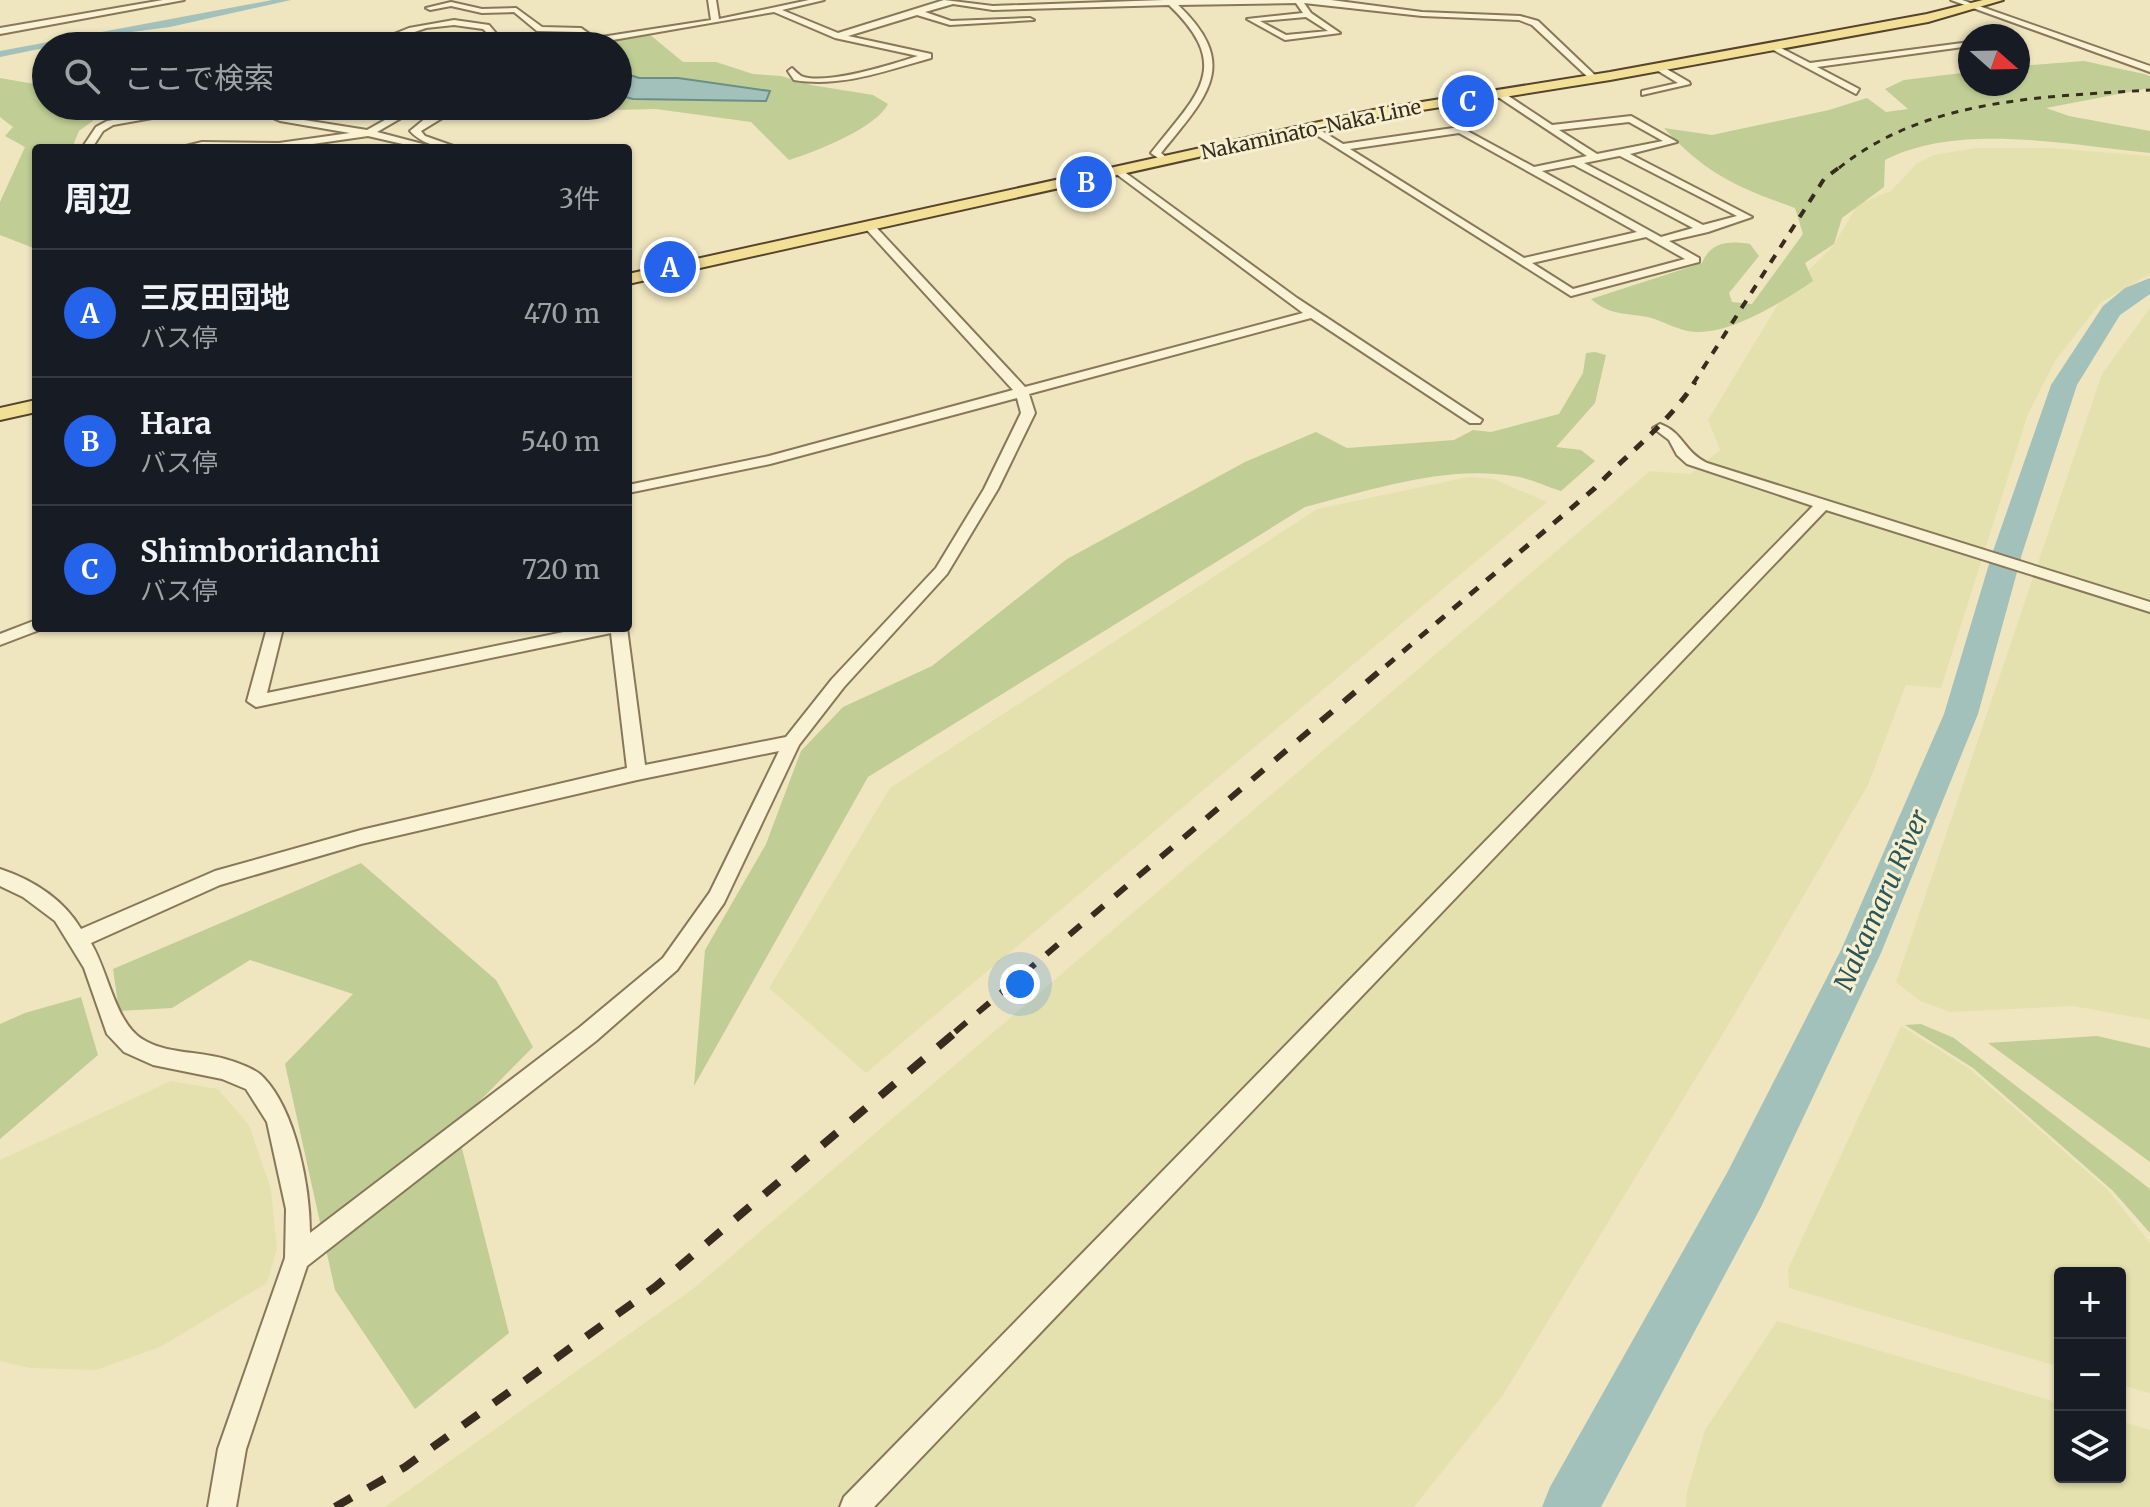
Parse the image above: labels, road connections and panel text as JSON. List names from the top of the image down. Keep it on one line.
{"streets":{"main road":["Nakaminato-Naka Line"]},"water":["Nakamaru River"],"north":"right","page":{"search":"ここで検索","pins":["C","B","A"],"heading":["周辺","3件"],"list":[{"mark":"A","name":"三反田団地","note":"バス停","value":"470 m"},{"mark":"B","name":"Hara","note":"バス停","value":"540 m"},{"mark":"C","name":"Shimboridanchi","note":"バス停","value":"720 m"}],"map_buttons":["+","−"]}}
